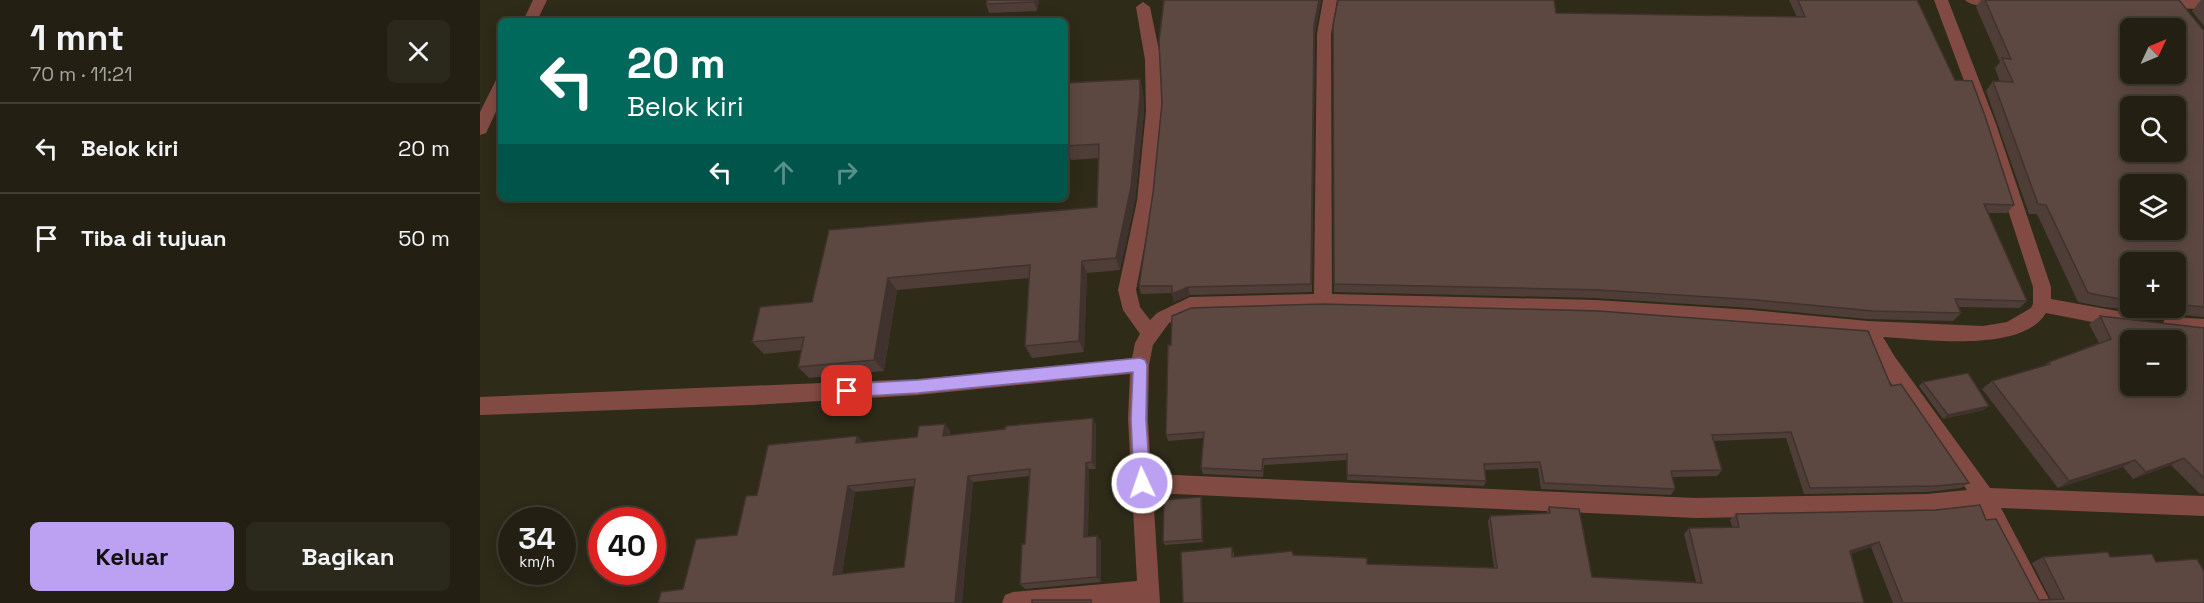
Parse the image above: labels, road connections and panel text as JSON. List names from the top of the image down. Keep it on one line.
{"north":"top right","page":{"heading":["1 mnt","70 m · 11:21"],"map_buttons":["+","−"],"turn":["20 m","Belok kiri"],"list":[{"name":"Belok kiri","value":"20 m"},{"name":"Tiba di tujuan","value":"50 m"}],"speed":"34 km/h","limit":"40","buttons":["Keluar","Bagikan"]}}
